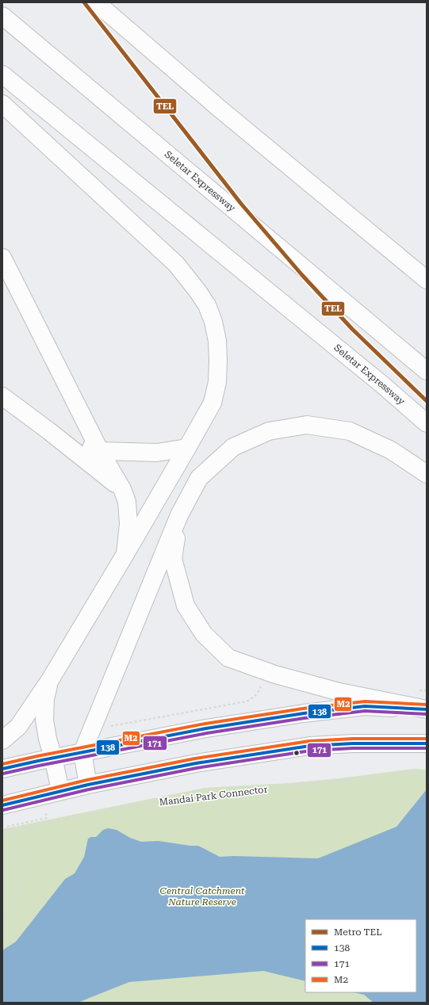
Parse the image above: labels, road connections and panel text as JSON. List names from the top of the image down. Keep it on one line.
{"streets":{"main road":["Seletar Expressway"],"path":["Mandai Park Connector"]},"parks":["Central Catchment Nature Reserve"],"lines":["metro line TEL","transit line M2","transit line 138","transit line 171"],"legend":["Metro TEL","138","171","M2"]}
